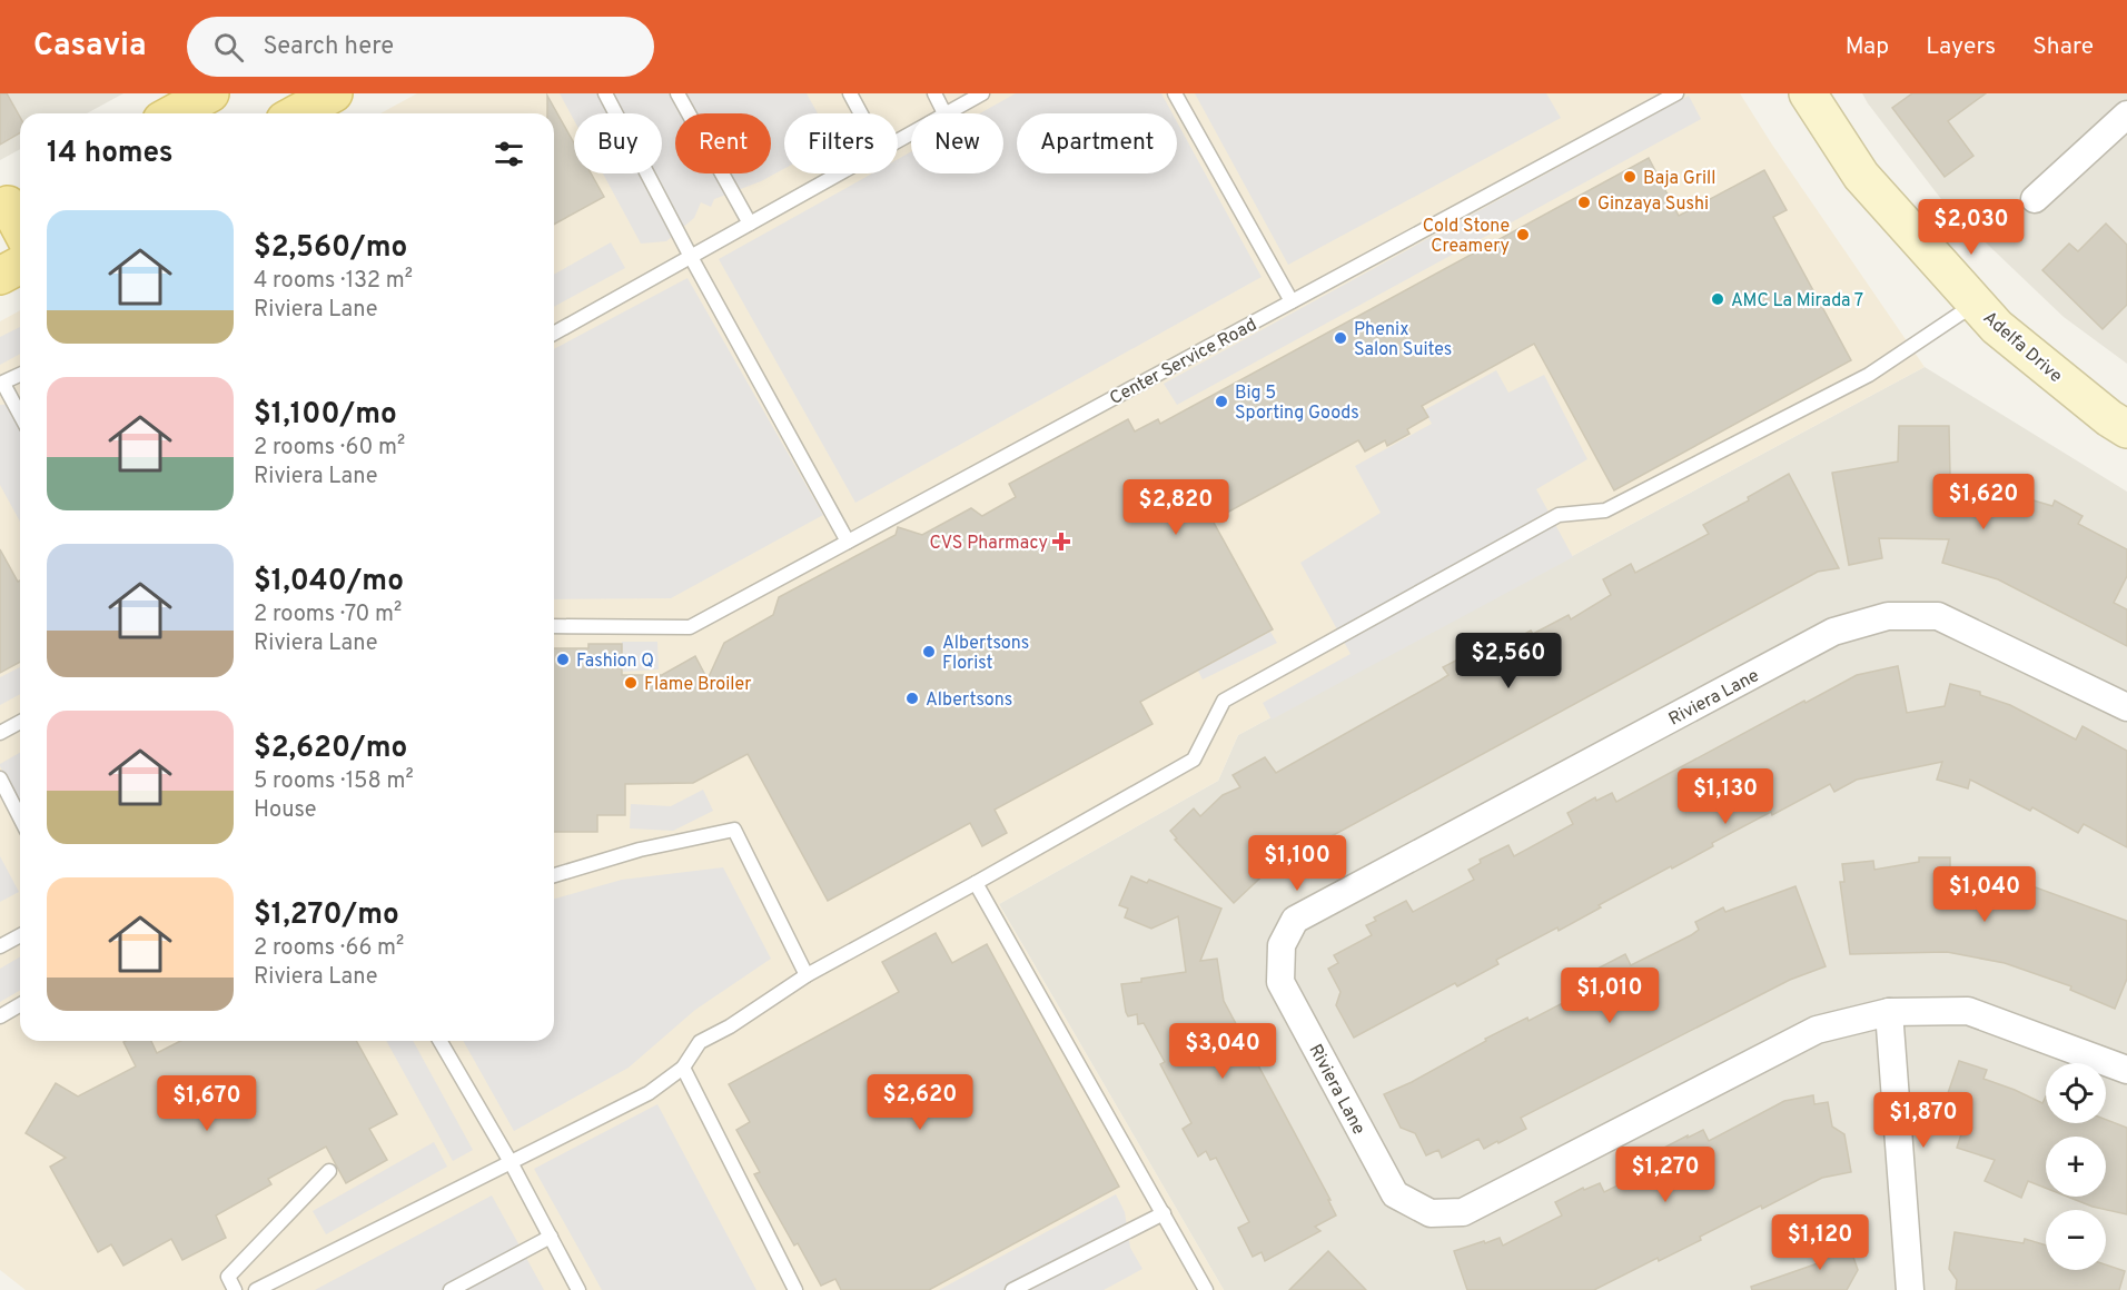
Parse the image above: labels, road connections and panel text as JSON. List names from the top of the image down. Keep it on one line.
{"streets":{"street":["Adelfa Drive","Riviera Lane"],"lane":["Center Service Road"]},"places":{"other":["Baja Grill","Ginzaya Sushi","Cold Stone Creamery","AMC La Mirada 7","Phenix Salon Suites","Big 5 Sporting Goods","Albertsons Florist","Fashion Q","Flame Broiler","Albertsons"],"health":["CVS Pharmacy"]},"page":{"header":"Casavia","search":"Search here","nav":["Map","Layers","Share"],"chip":["Buy","Rent","Filters","New","Apartment"],"heading":"14 homes","list":[{"name":"$2,560/mo","note":"4 rooms · 132 m² · Riviera Lane"},{"name":"$1,100/mo","note":"2 rooms · 60 m² · Riviera Lane"},{"name":"$1,040/mo","note":"2 rooms · 70 m² · Riviera Lane"},{"name":"$2,620/mo","note":"5 rooms · 158 m² · House"},{"name":"$1,270/mo","note":"2 rooms · 66 m² · Riviera Lane"}],"price":["$2,030","$1,620","$2,820","$2,560","$1,130","$1,100","$1,040","$1,010","$3,040","$2,620","$1,670","$1,870","$1,270","$1,120"],"map_buttons":["+","−"]}}
